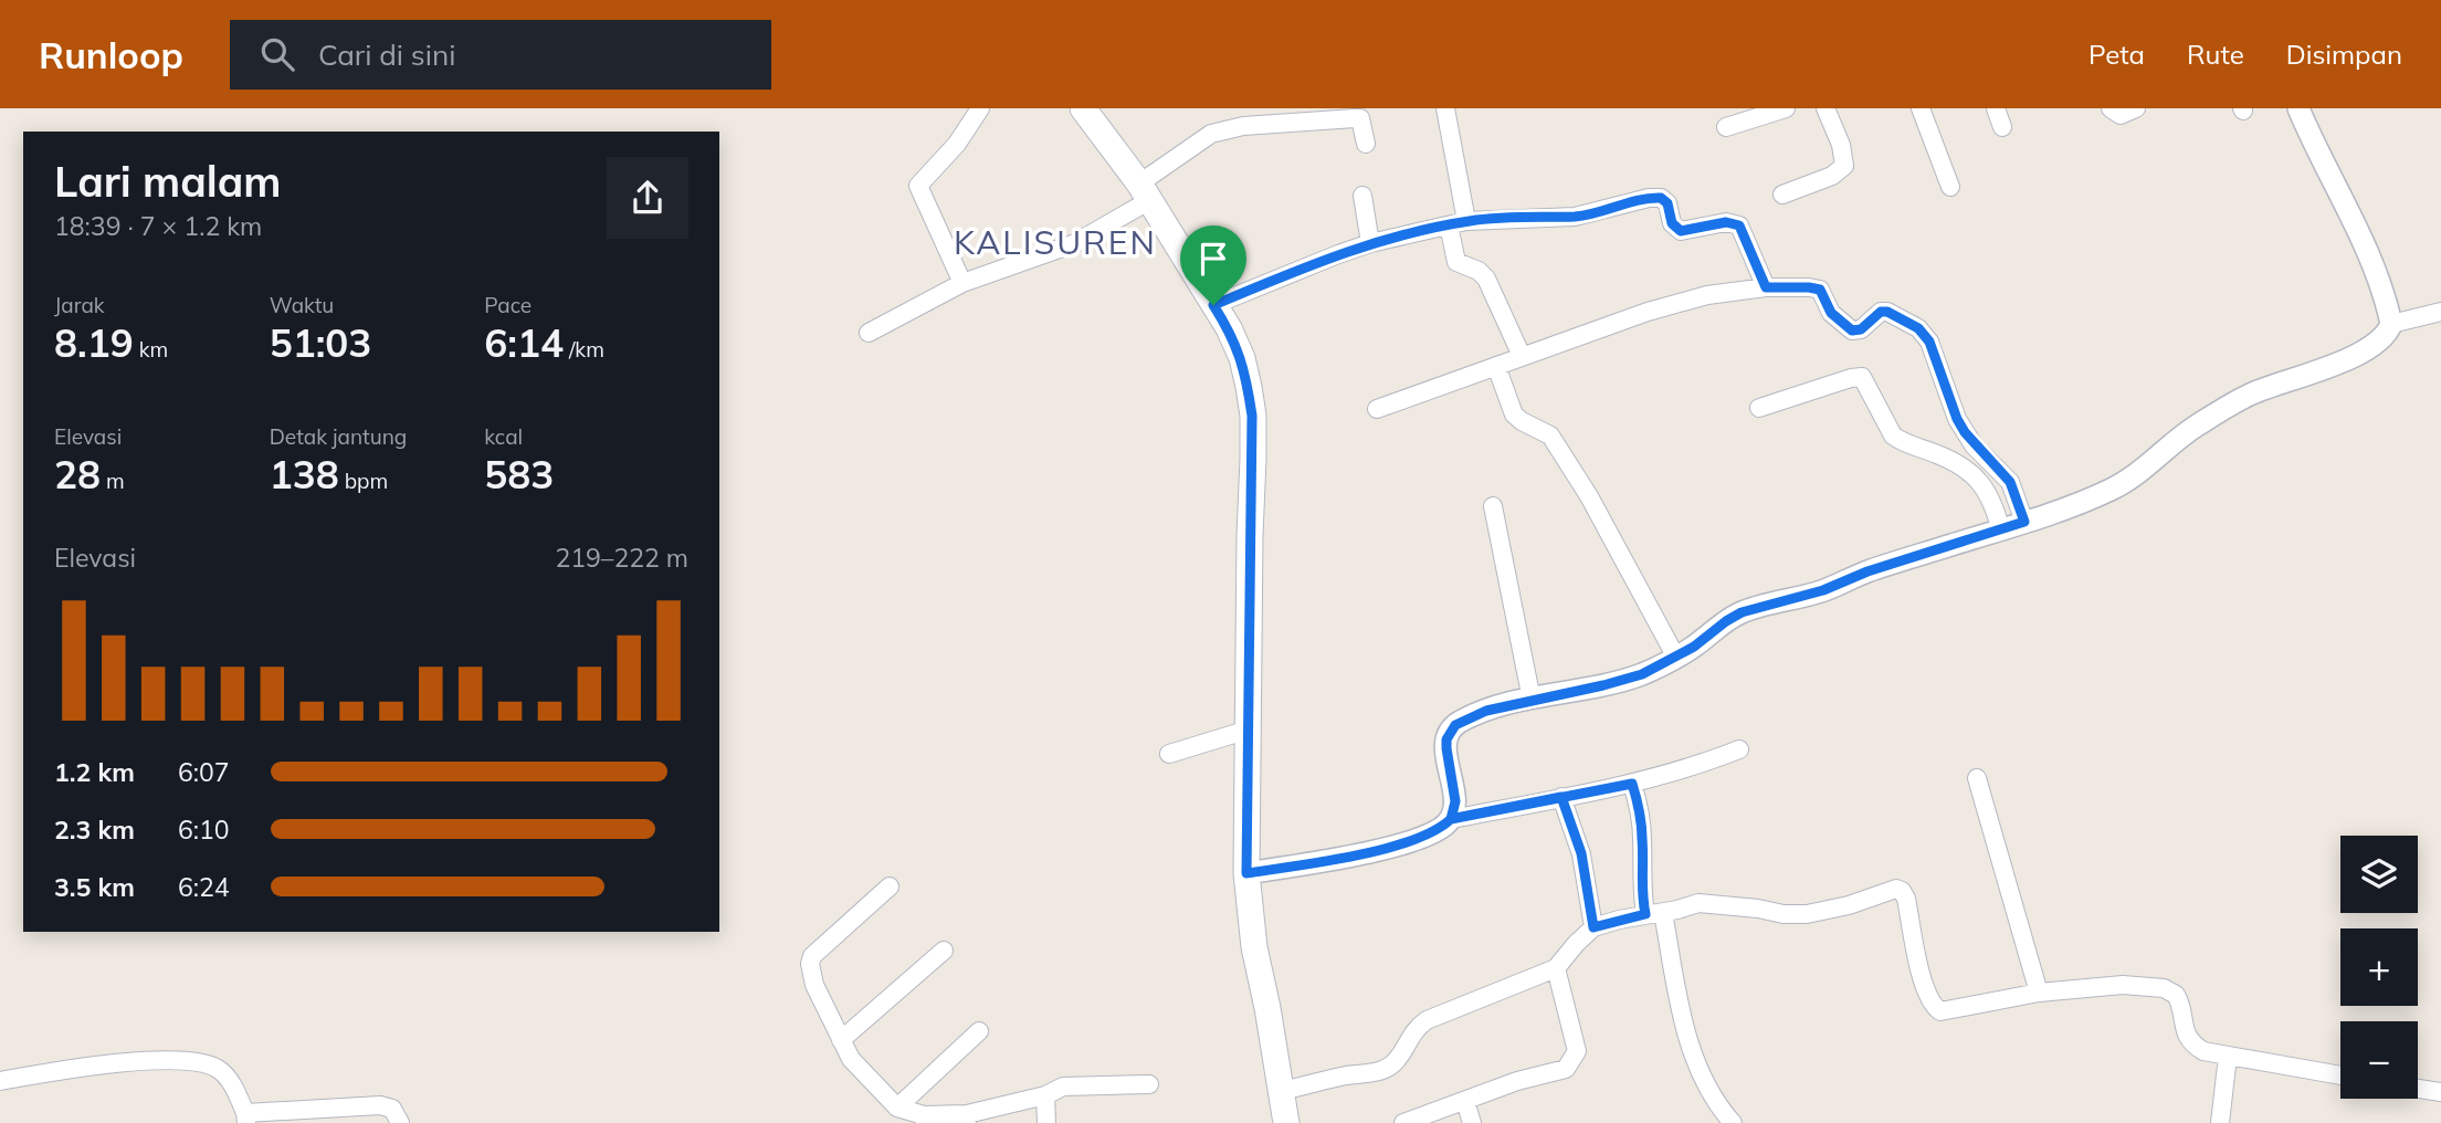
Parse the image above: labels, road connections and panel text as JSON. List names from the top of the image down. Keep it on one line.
{"districts":["KALISUREN"],"page":{"header":"Runloop","search":"Cari di sini","nav":["Peta","Rute","Disimpan"],"heading":["Lari malam","18:39 · 7 × 1.2 km"],"stats":[["Jarak","8.19 km"],["Waktu","51:03"],["Pace","6:14 /km"],["Elevasi","28 m"],["Detak jantung","138 bpm"],["kcal","583"]],"chart":["Elevasi","219–222 m"],"list":[{"name":"1.2 km","note":"6:07"},{"name":"2.3 km","note":"6:10"},{"name":"3.5 km","note":"6:24"}],"map_buttons":["+","−"]}}
